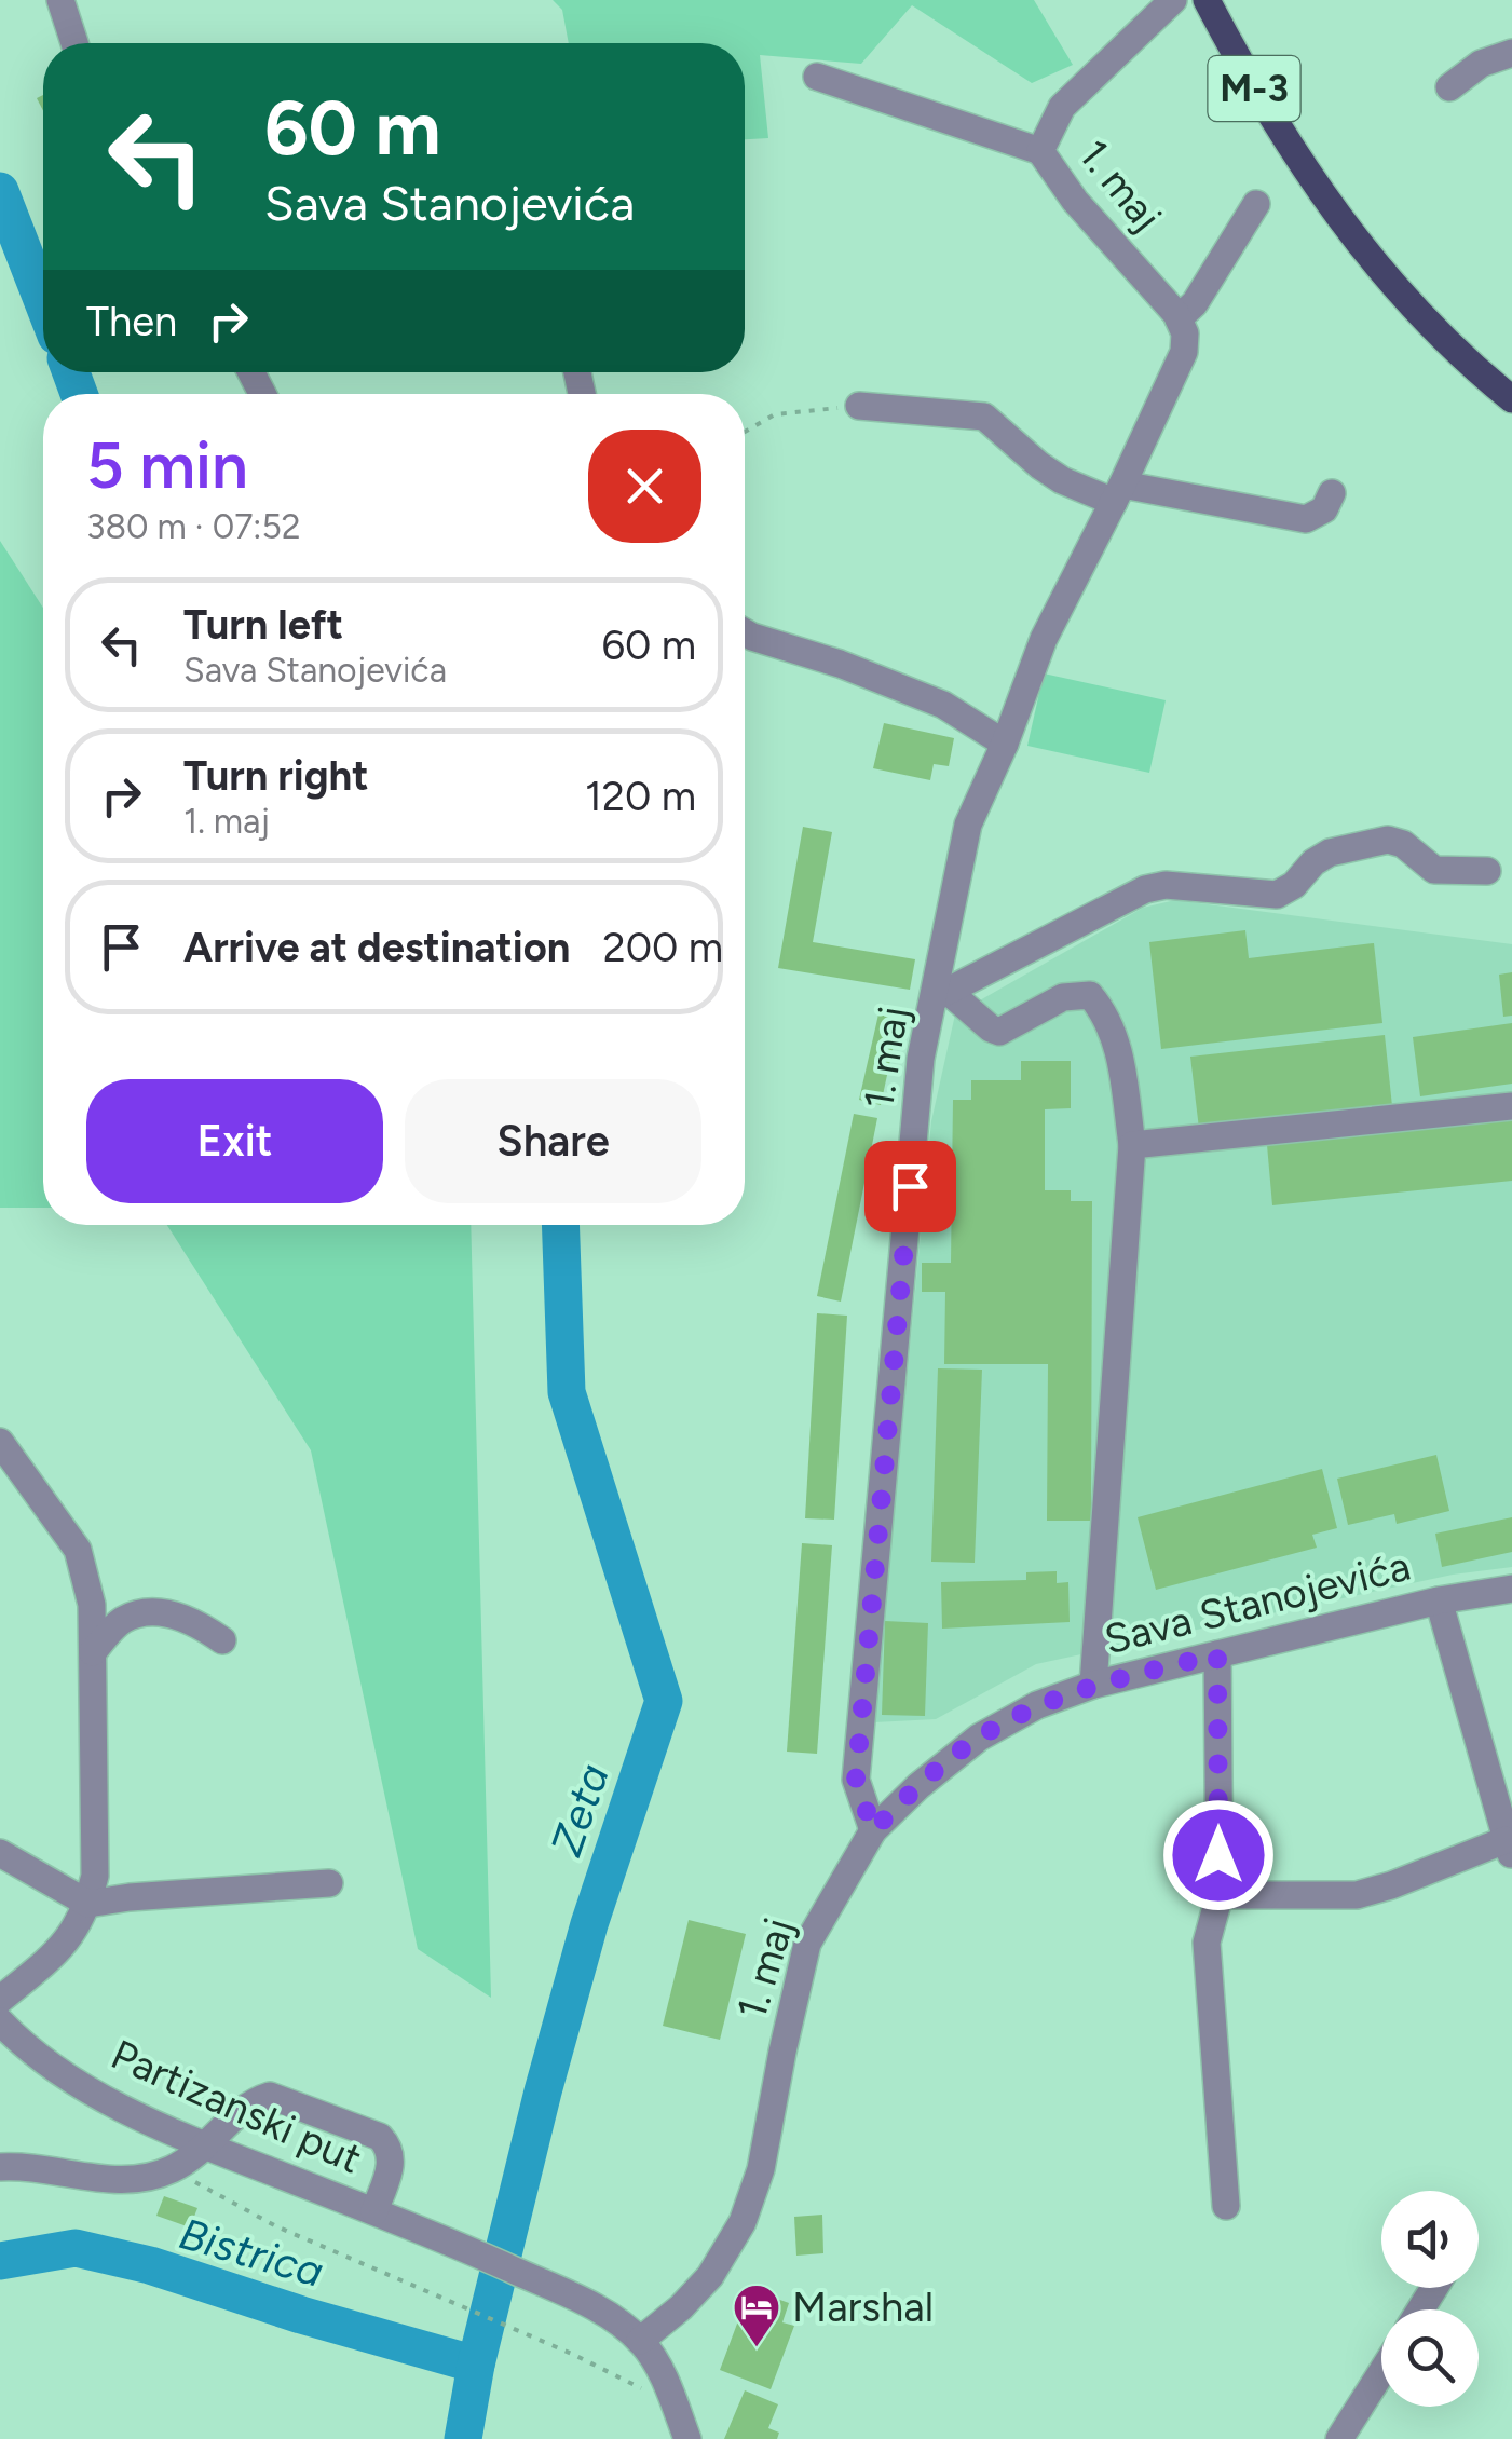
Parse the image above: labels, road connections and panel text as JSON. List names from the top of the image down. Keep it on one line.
{"streets":{"main road":["M-3"],"street":["1. maj","Sava Stanojevića","Partizanski put"]},"crossings":[["1. maj","Sava Stanojevića"],["1. maj","Partizanski put"]],"water":["Zeta","Bistrica"],"places":{"hotel":["Marshal"]},"page":{"turn":["60 m","Sava Stanojevića"],"then":"Then","heading":["5 min","380 m · 07:52"],"list":[{"name":"Turn left","note":"Sava Stanojevića","value":"60 m"},{"name":"Turn right","note":"1. maj","value":"120 m"},{"name":"Arrive at destination","value":"200 m"}],"buttons":["Exit","Share"]}}
